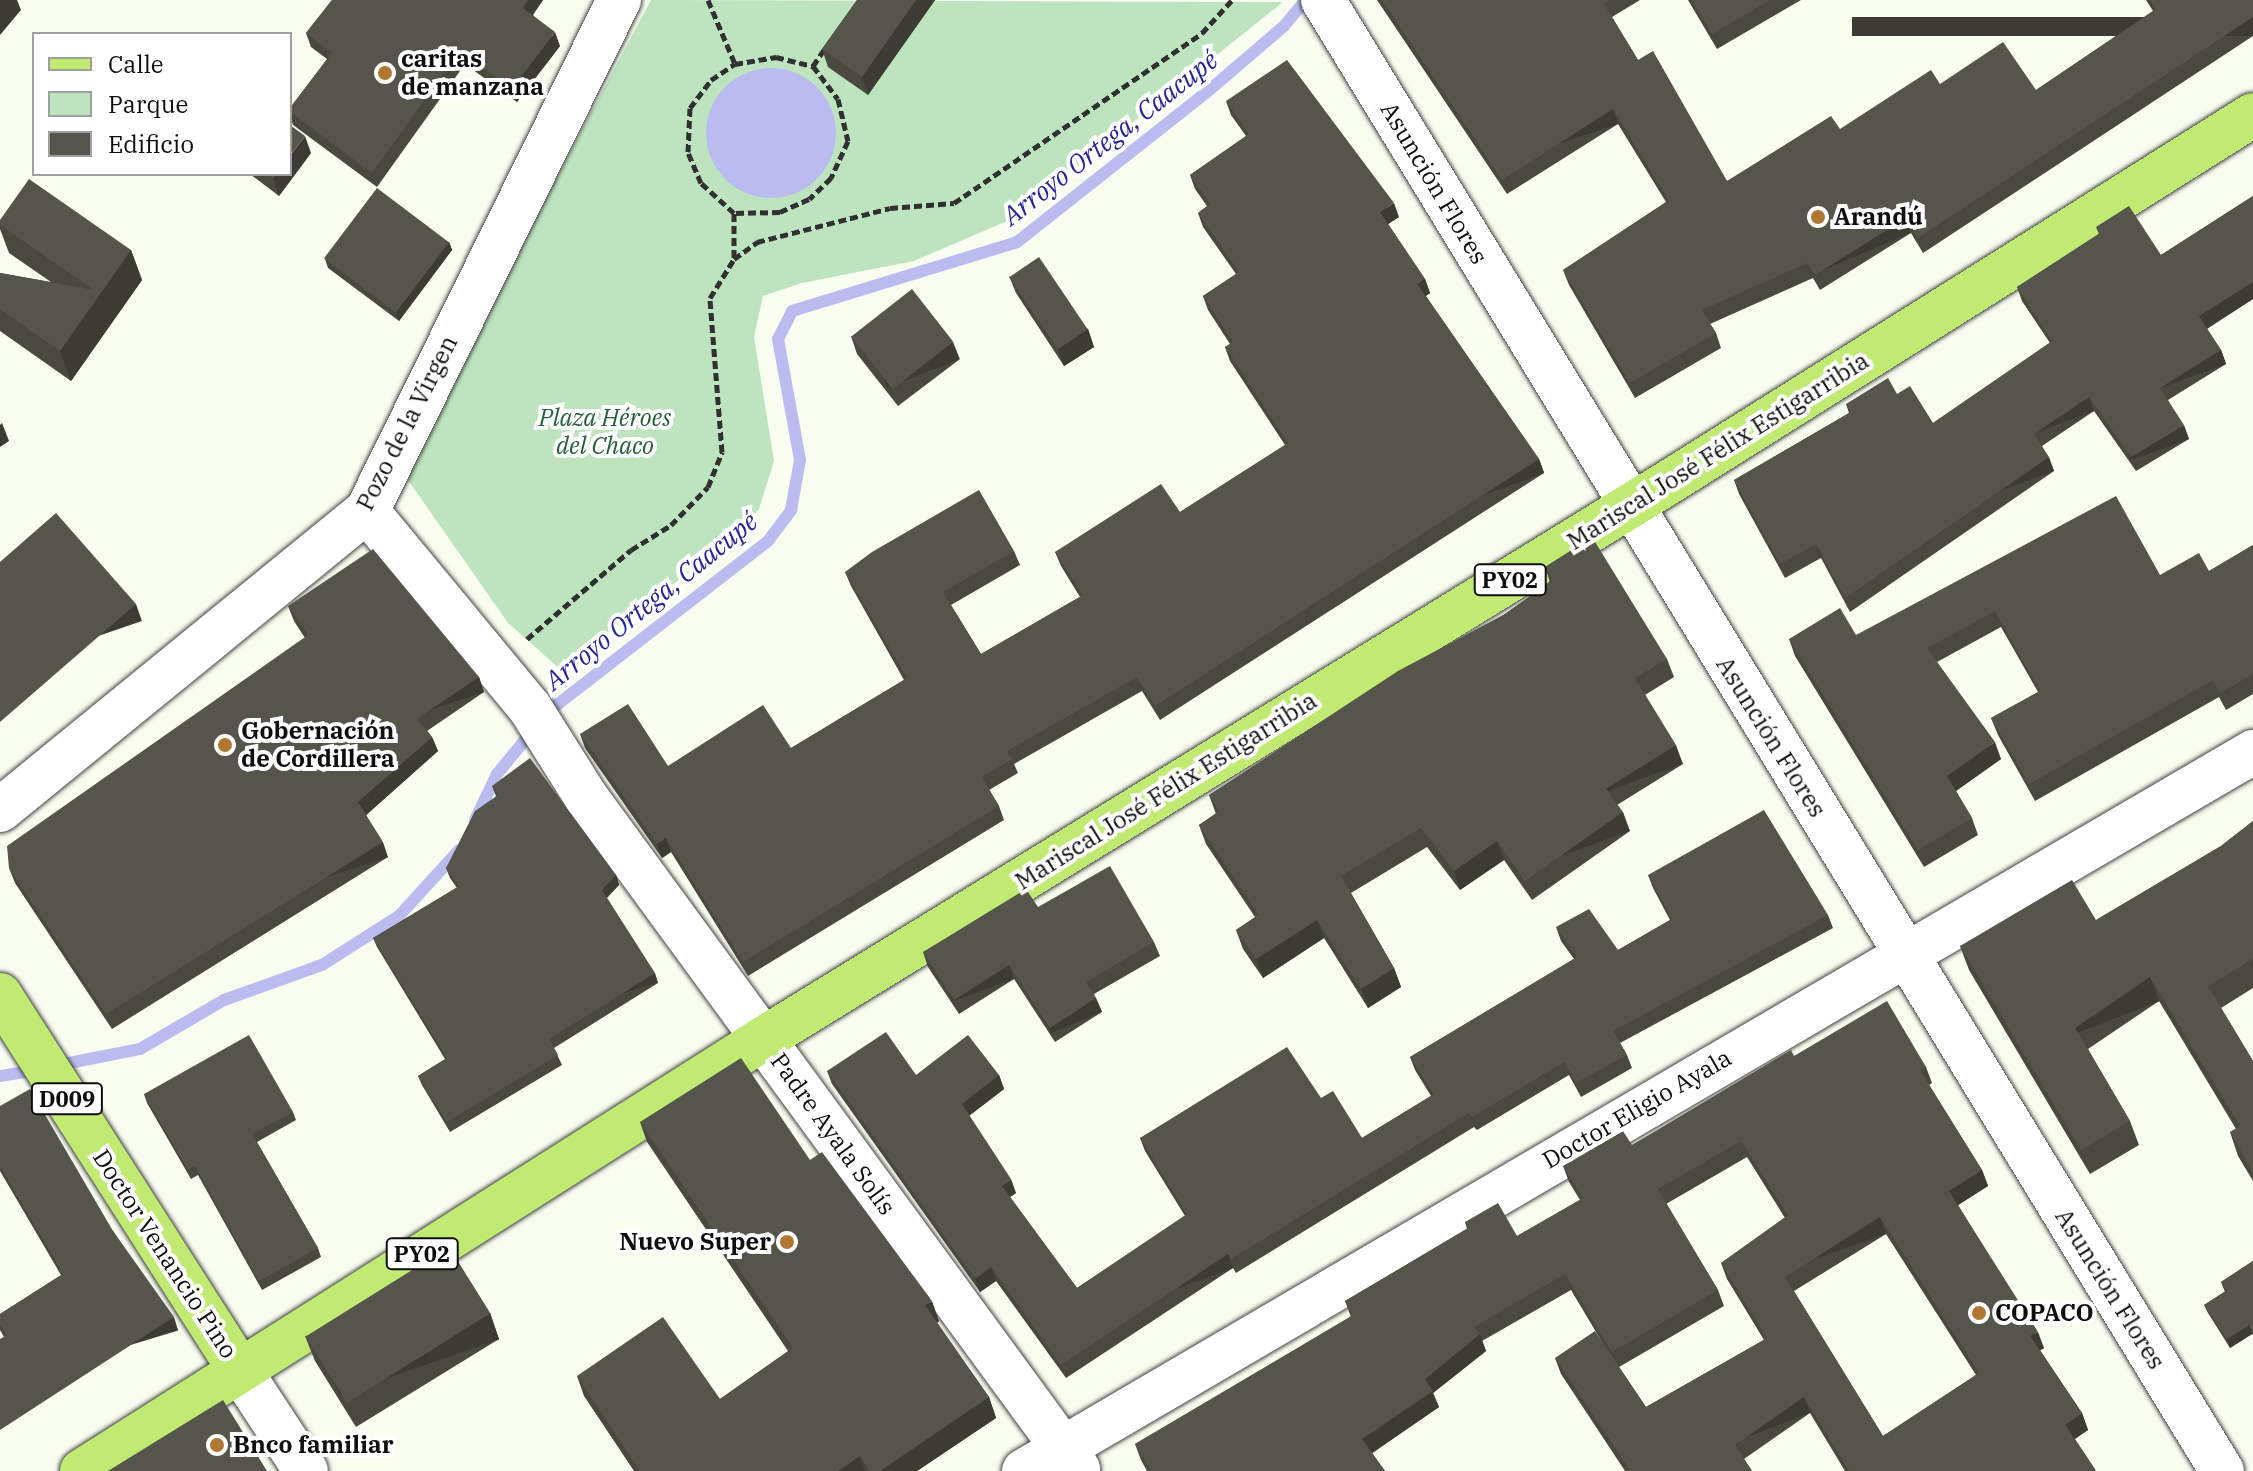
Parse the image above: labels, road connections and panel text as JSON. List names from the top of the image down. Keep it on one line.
{"streets":{"main road":["Mariscal José Félix Estigarribia","PY02","D009","Doctor Venancio Pino"],"street":["Asunción Flores","Pozo de la Virgen","Doctor Eligio Ayala","Padre Ayala Solís"]},"crossings":[["Asunción Flores","Mariscal José Félix Estigarribia"],["Asunción Flores","Doctor Eligio Ayala"],["Mariscal José Félix Estigarribia","Padre Ayala Solís"],["Mariscal José Félix Estigarribia","Doctor Venancio Pino"],["Doctor Eligio Ayala","Padre Ayala Solís"]],"water":["Arroyo Ortega, Caacupé"],"parks":["Plaza Héroes del Chaco"],"places":["caritas de manzana","Arandú","Gobernación de Cordillera","Nuevo Super","COPACO","Bnco familiar"],"legend":["Calle","Parque","Edificio"]}
